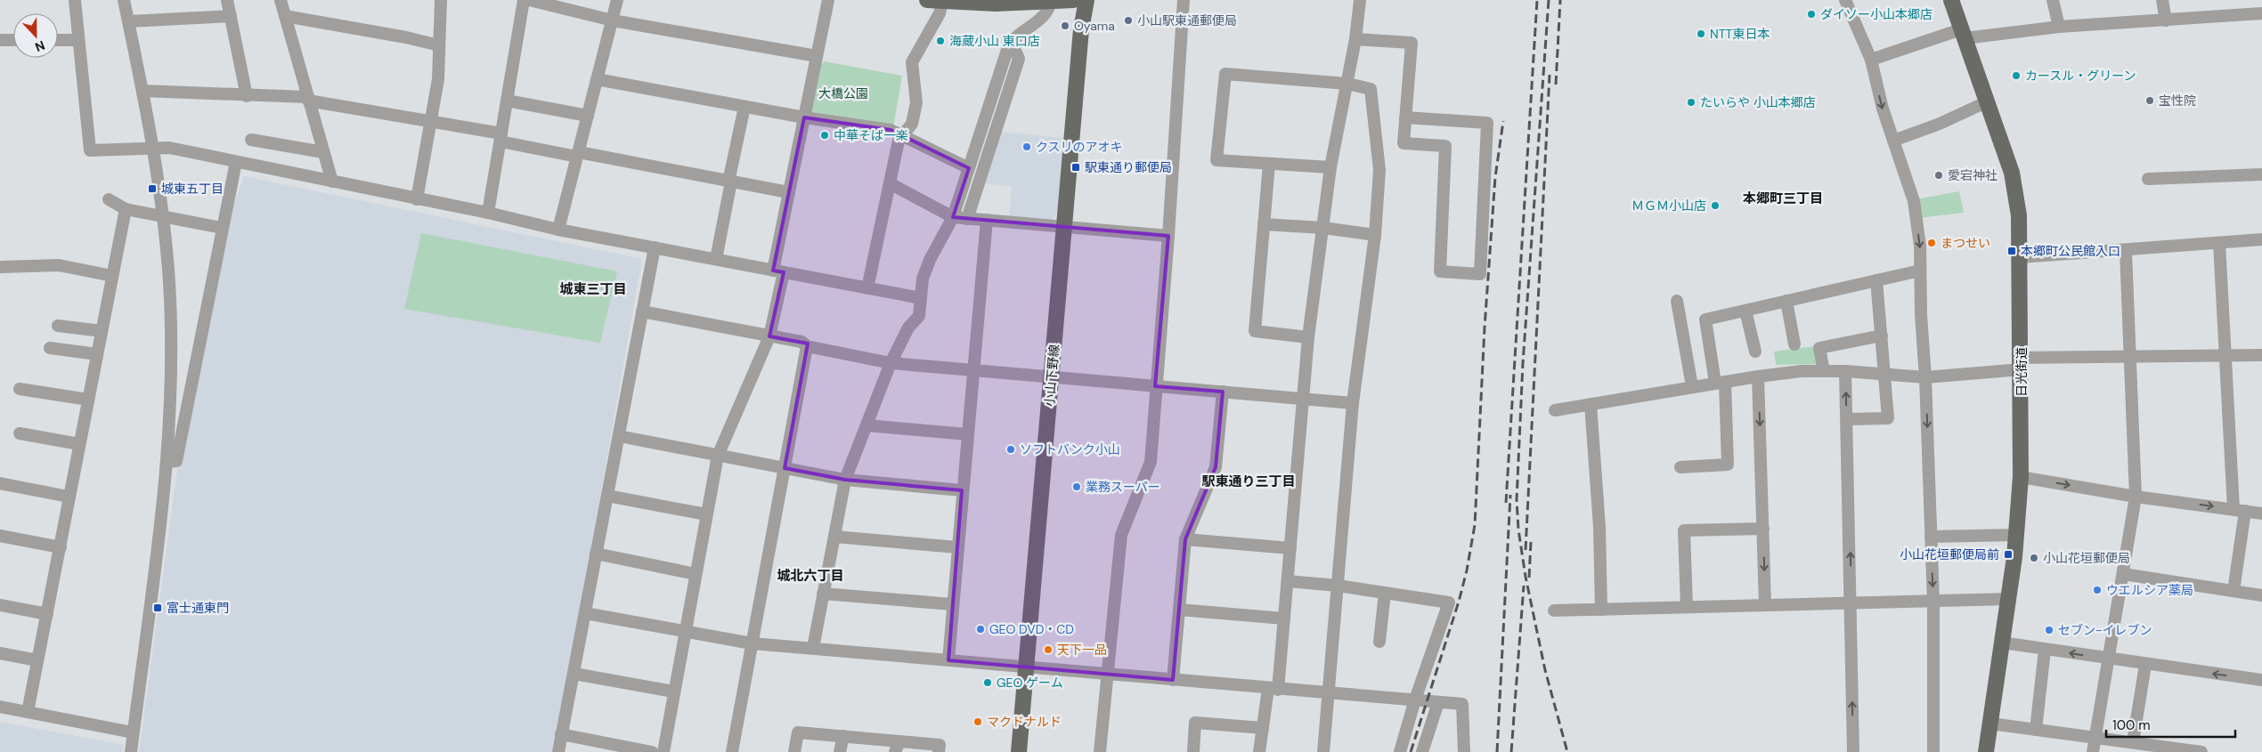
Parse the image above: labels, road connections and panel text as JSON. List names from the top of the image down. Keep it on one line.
{"streets":{"main road":["日光街道","小山下野線"]},"districts":["本郷町三丁目","城東三丁目","駅東通り三丁目","城北六丁目"],"parks":["大橋公園"],"places":{"other":["ダイソー小山本郷店","小山駅東通郵便局","Oyama","NTT東日本","海蔵小山 東口店","カースル・グリーン","宝性院","たいらや 小山本郷店","中華そば一楽","クスリのアオキ","愛宕神社","ＭＧＭ小山店","まつせい","ソフトバンク小山","業務スーパー","小山花垣郵便局","ウエルシア薬局","GEO DVD・CD","セブン-イレブン","天下一品","GEO ゲーム","マクドナルド"],"transit":["駅東通り郵便局","城東五丁目","本郷町公民館入口","小山花垣郵便局前","富士通東門"]},"scale_bar":"100 m","north":"bottom"}
